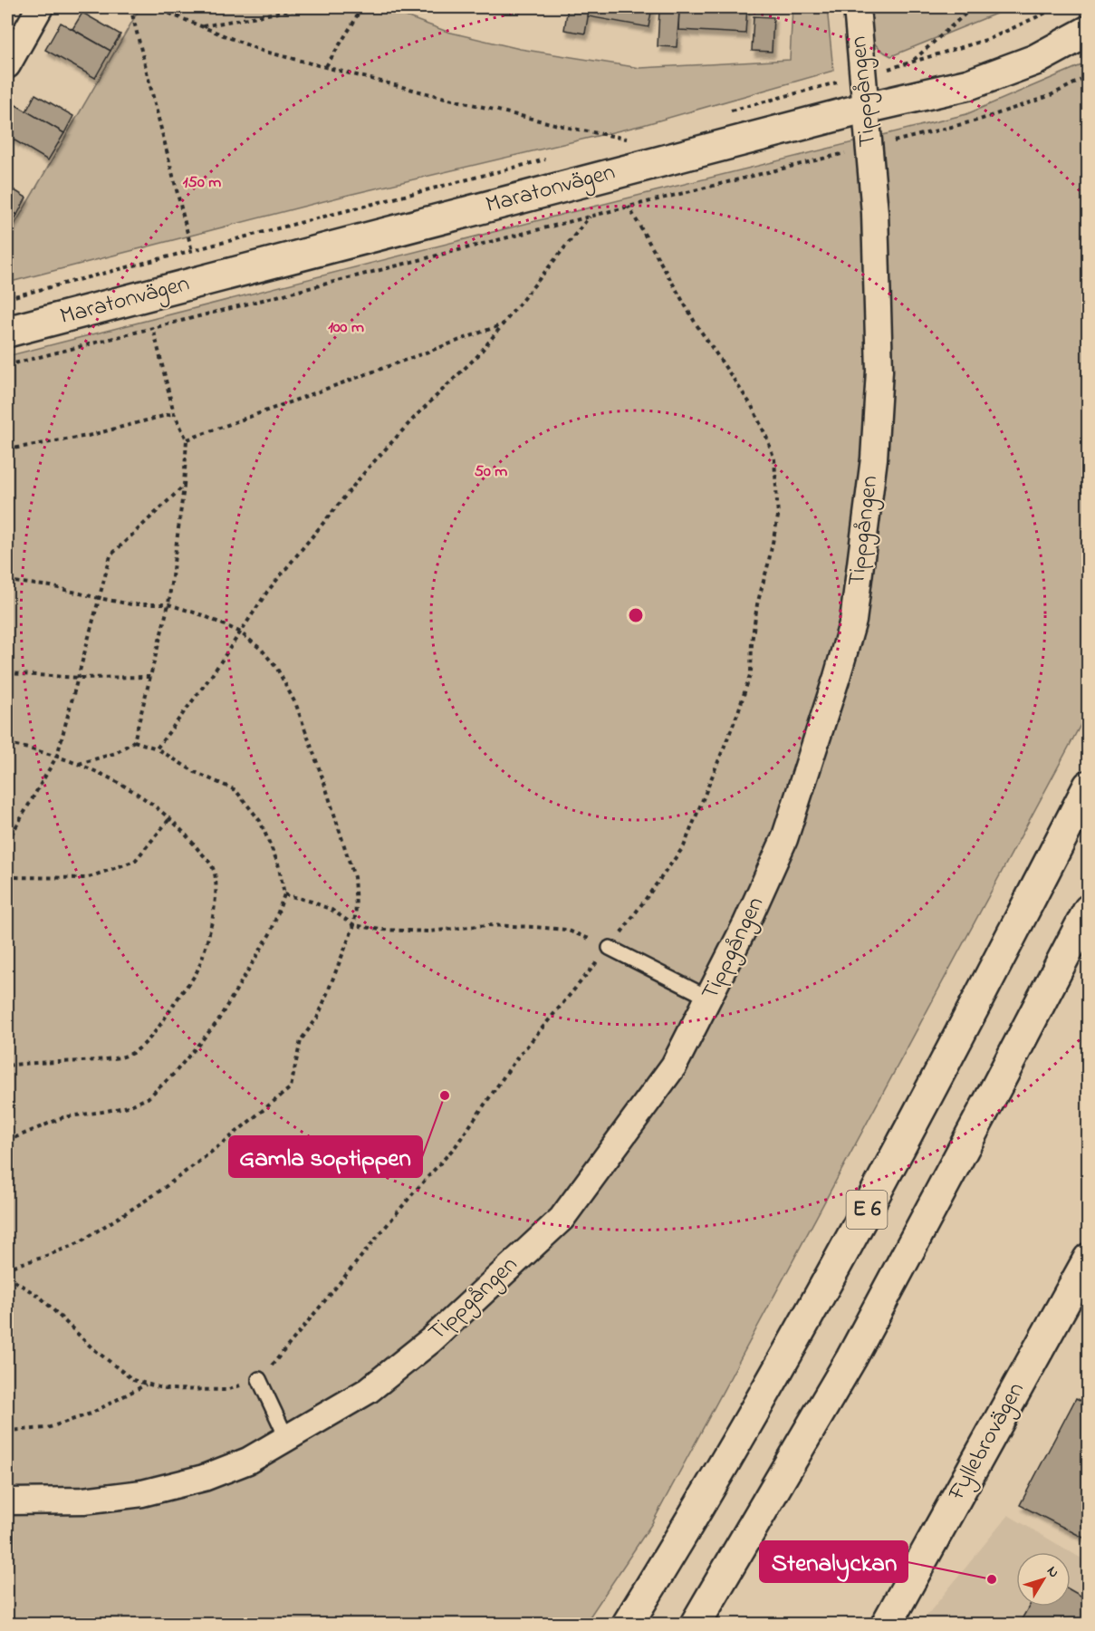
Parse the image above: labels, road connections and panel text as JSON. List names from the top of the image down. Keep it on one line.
{"streets":{"main road":["Maratonvägen","E 6","Fyllebrovägen"],"street":["Tippgången"]},"crossings":[["Tippgången","Maratonvägen"]],"places":["Gamla soptippen","Stenalyckan"],"north":"top right","rings":["150 m","100 m","50 m"]}
